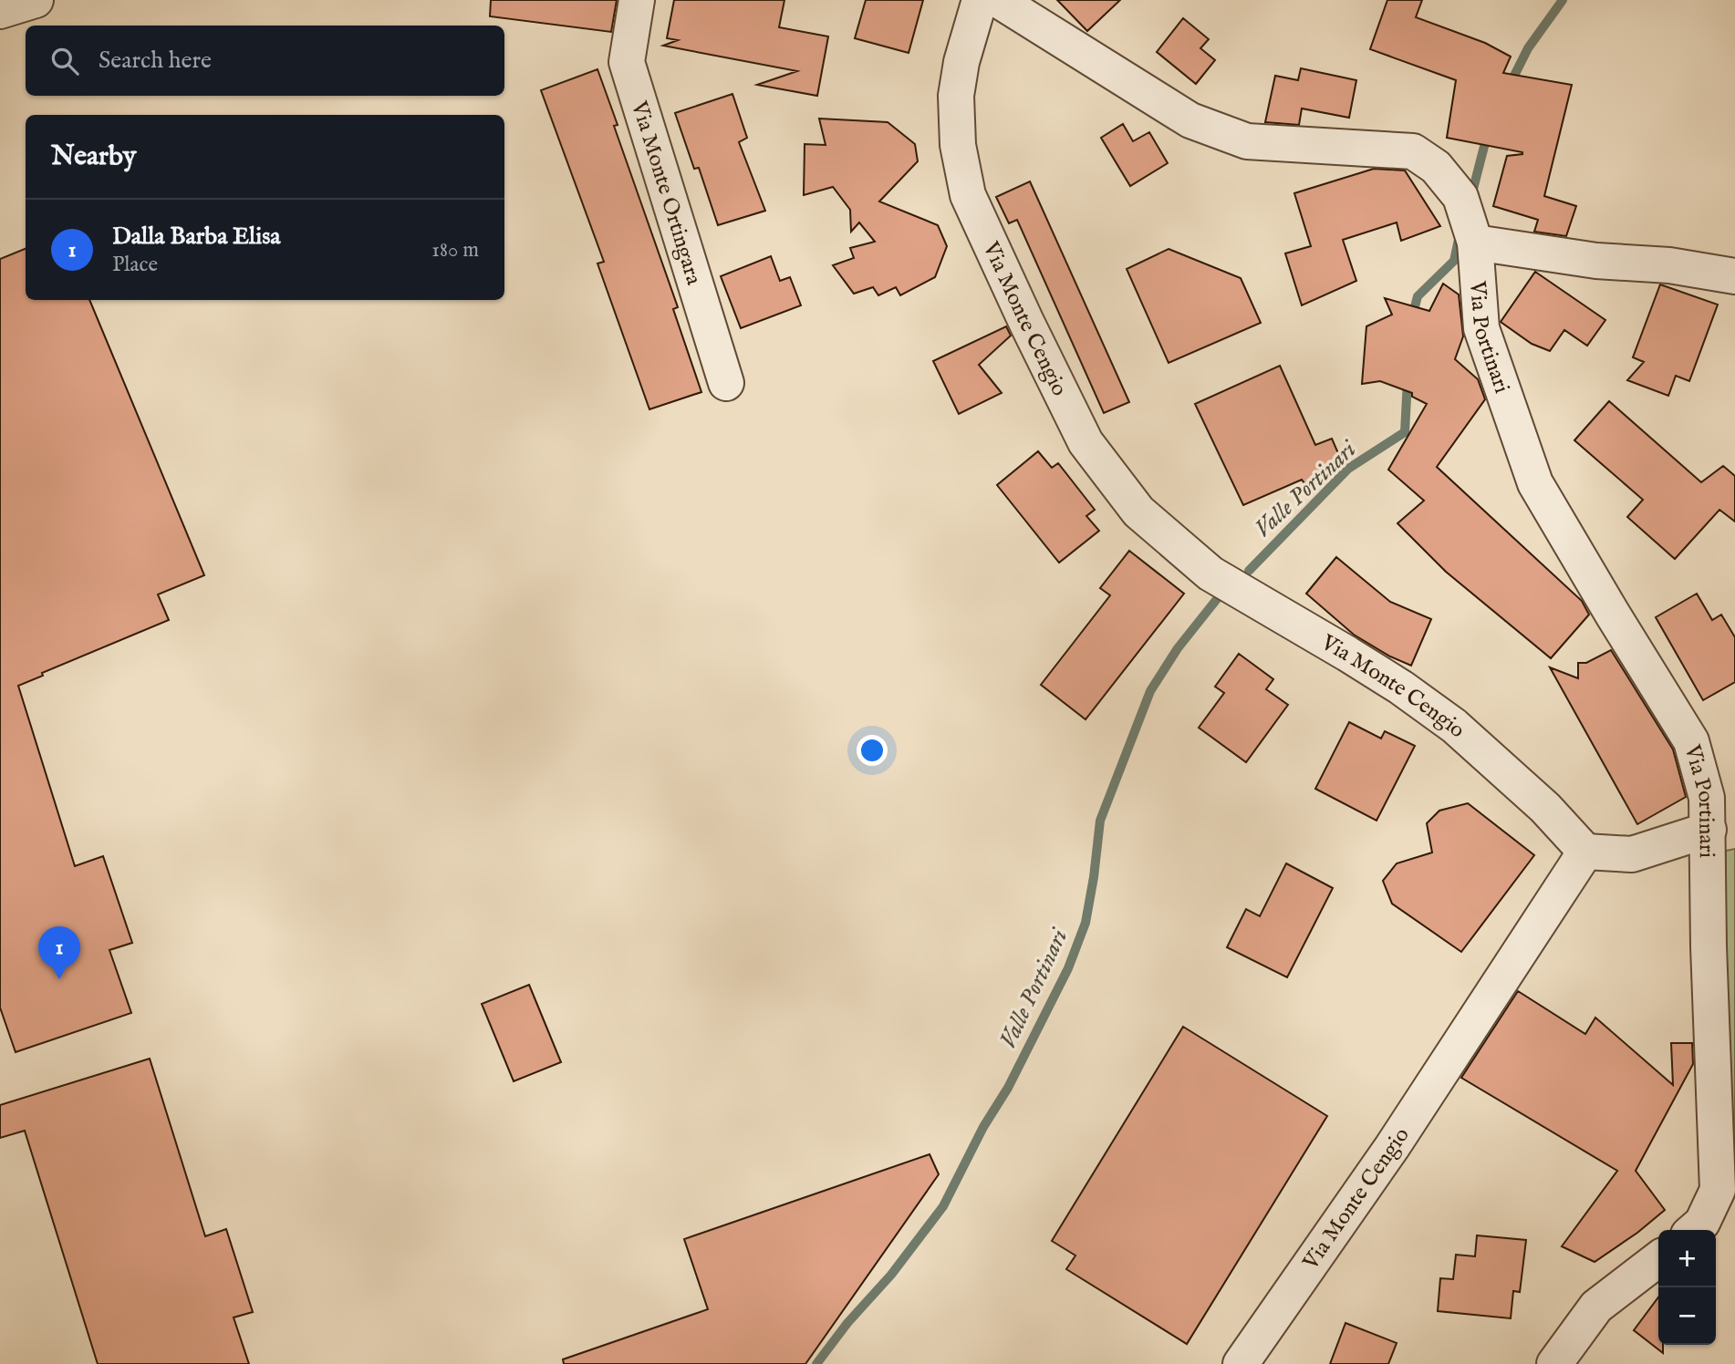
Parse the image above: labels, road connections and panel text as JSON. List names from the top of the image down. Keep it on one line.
{"streets":{"street":["Via Monte Ortingara","Via Monte Cengio","Via Portinari"]},"water":["Valle Portinari"],"page":{"search":"Search here","heading":"Nearby","list":[{"mark":"1","name":"Dalla Barba Elisa","note":"Place","value":"180 m"}],"pins":"1","map_buttons":["+","−"]}}
